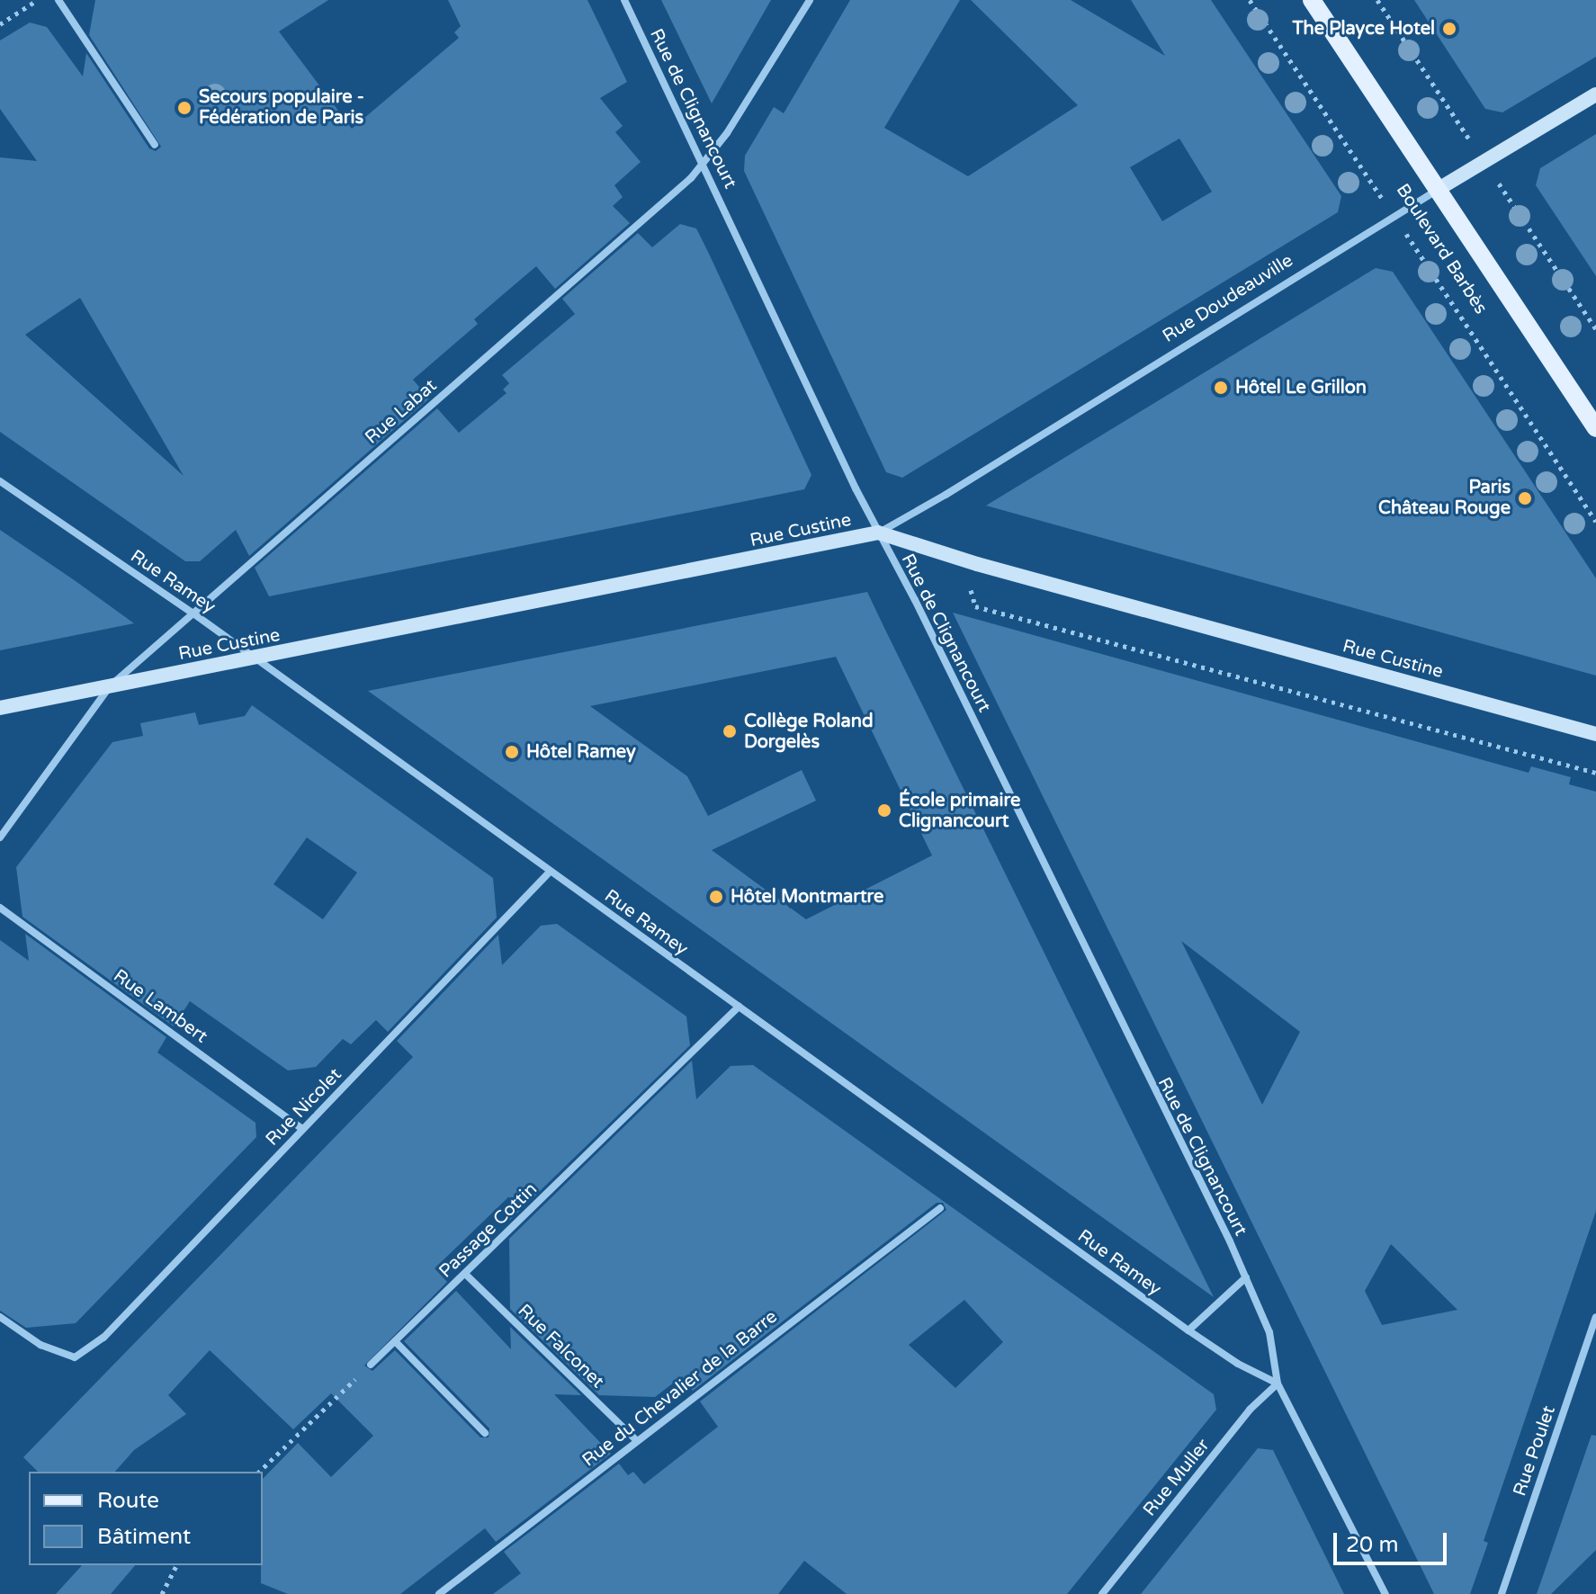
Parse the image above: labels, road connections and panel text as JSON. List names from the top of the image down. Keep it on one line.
{"streets":{"main road":["Boulevard Barbès"],"street":["Rue de Clignancourt","Rue Doudeauville","Rue Labat","Rue Custine","Rue Ramey","Rue Lambert","Rue Nicolet","Passage Cottin","Rue Falconet","Rue du Chevalier de la Barre","Rue Poulet","Rue Muller"]},"crossings":[["Rue de Clignancourt","Rue Doudeauville"],["Rue de Clignancourt","Rue Labat"],["Rue de Clignancourt","Rue Custine"],["Rue de Clignancourt","Rue Ramey"],["Rue de Clignancourt","Rue Muller"],["Boulevard Barbès","Rue Doudeauville"],["Rue Doudeauville","Rue Custine"],["Rue Labat","Rue Custine"],["Rue Labat","Rue Ramey"],["Rue Custine","Rue Ramey"],["Rue Ramey","Rue Nicolet"],["Rue Ramey","Passage Cottin"],["Rue Ramey","Rue Muller"],["Rue Lambert","Rue Nicolet"],["Passage Cottin","Rue Falconet"],["Rue Falconet","Rue du Chevalier de la Barre"]],"places":["The Playce Hotel","Secours populaire - Fédération de Paris","Hôtel Le Grillon","Paris Château Rouge","Collège Roland Dorgelès","Hôtel Ramey","École primaire Clignancourt","Hôtel Montmartre"],"legend":["Route","Bâtiment"],"scale_bar":"20 m"}
